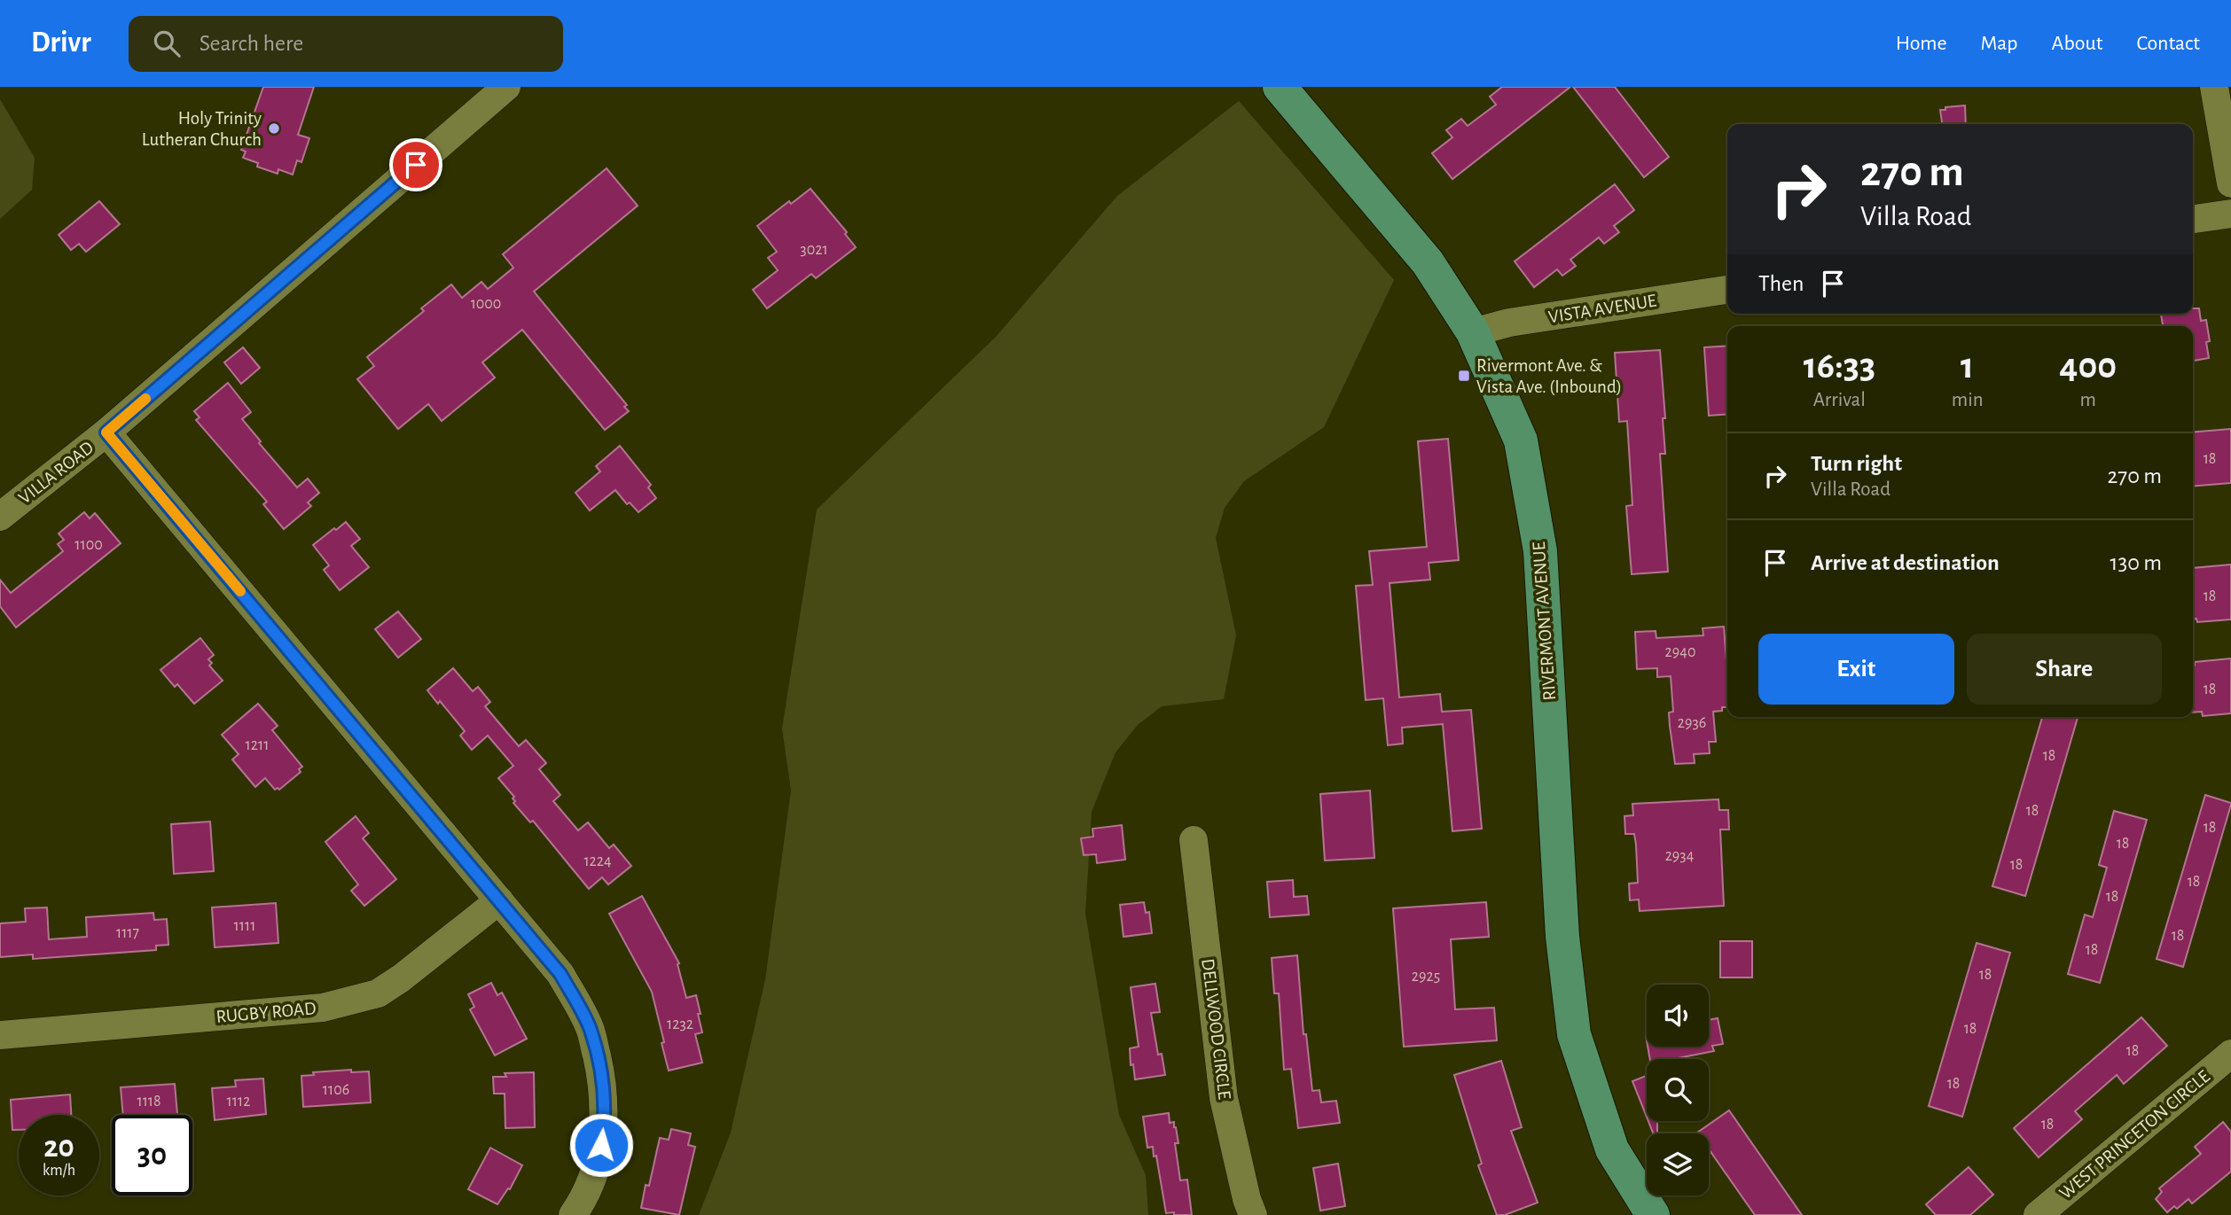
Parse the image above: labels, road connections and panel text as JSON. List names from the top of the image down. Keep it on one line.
{"streets":{"main road":["RIVERMONT AVENUE"],"street":["VISTA AVENUE","VILLA ROAD","RUGBY ROAD","DELLWOOD CIRCLE","WEST PRINCETON CIRCLE"]},"crossings":[["VISTA AVENUE","RIVERMONT AVENUE"]],"places":{"other":["Holy Trinity Lutheran Church"],"transit":["Rivermont Ave. & Vista Ave. (Inbound)"]},"house_numbers":["3021","1000","18","1100","18","2940","18","2936","1211","18","18","18","18","2934","1224","18","18","18","1111","1117","18","18","18","2925","1232","18","18","18","1106","1118","1112","18"],"page":{"header":"Drivr","search":"Search here","nav":["Home","Map","About","Contact"],"turn":["270 m","Villa Road"],"then":"Then","eta":["16:33","Arrival","1","min","400","m"],"list":[{"name":"Turn right","note":"Villa Road","value":"270 m"},{"name":"Arrive at destination","value":"130 m"}],"buttons":["Exit","Share"],"speed":"20 km/h","limit":"30"}}
